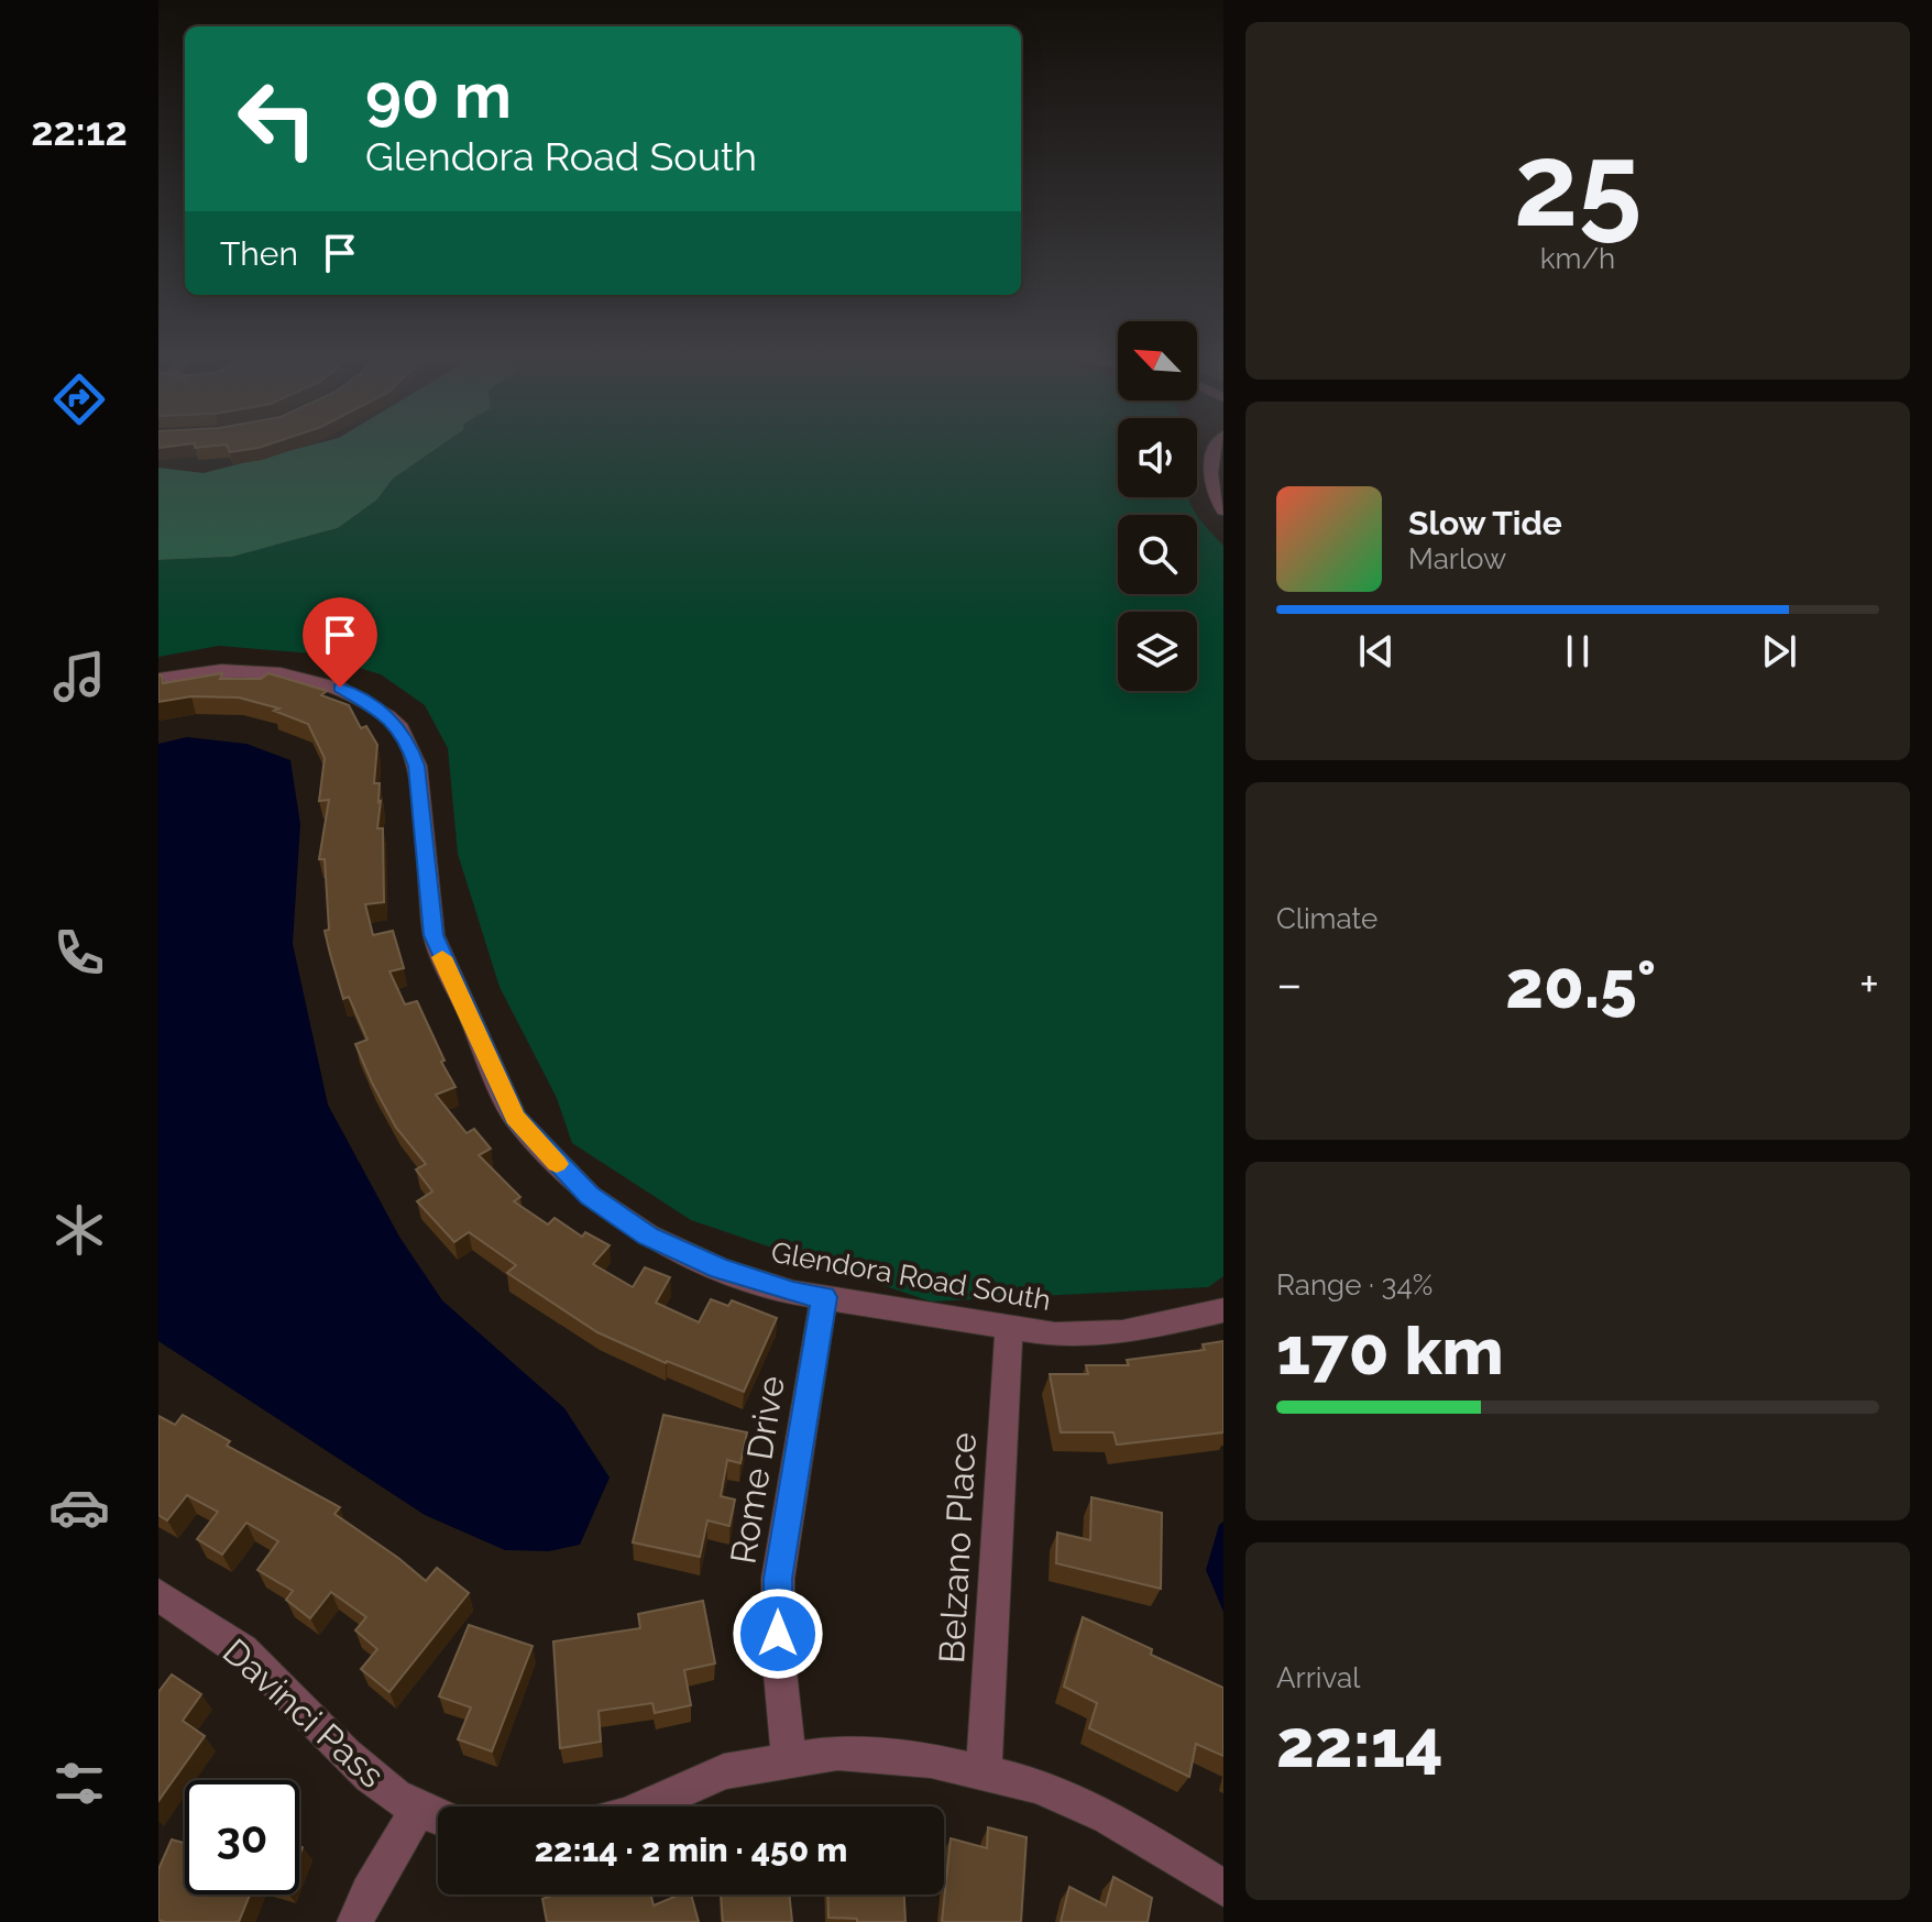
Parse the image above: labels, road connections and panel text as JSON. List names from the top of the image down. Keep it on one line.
{"streets":{"street":["Glendora Road South","Rome Drive","Belzano Place","Davinci Pass"]},"crossings":[["Glendora Road South","Rome Drive"],["Glendora Road South","Belzano Place"]],"north":"top left","page":{"tabs":"22:12","tile":[["25","km/h"],"Climate",["Range · 34%","170 km"],["Arrival","22:14"]],"turn":["90 m","Glendora Road South"],"then":"Then","song":["Slow Tide","Marlow"],"heat":["−","20.5°","+"],"limit":"30","trip":"22:14 · 2 min · 450 m"}}
